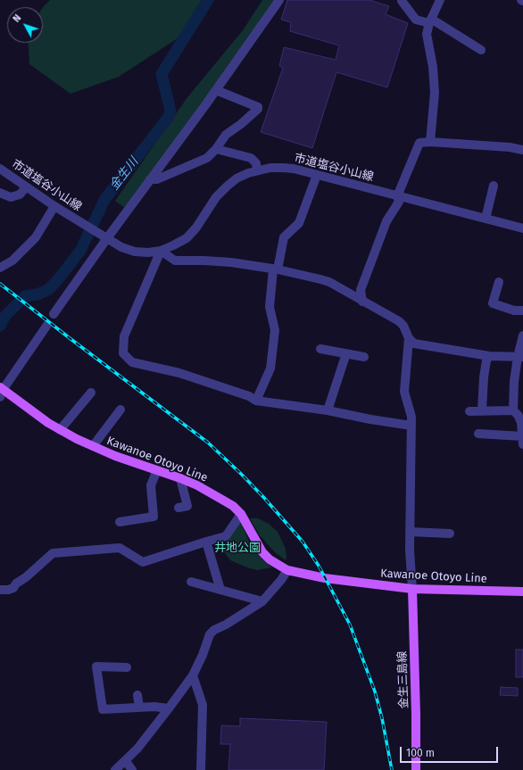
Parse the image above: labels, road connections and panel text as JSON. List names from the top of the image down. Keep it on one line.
{"streets":{"main road":["Kawanoe Otoyo Line","金生三島線"],"street":["市道塩谷小山線"]},"crossings":[["Kawanoe Otoyo Line","金生三島線"]],"water":["金生川"],"parks":["井地公園"],"scale_bar":"100 m","north":"top left"}
